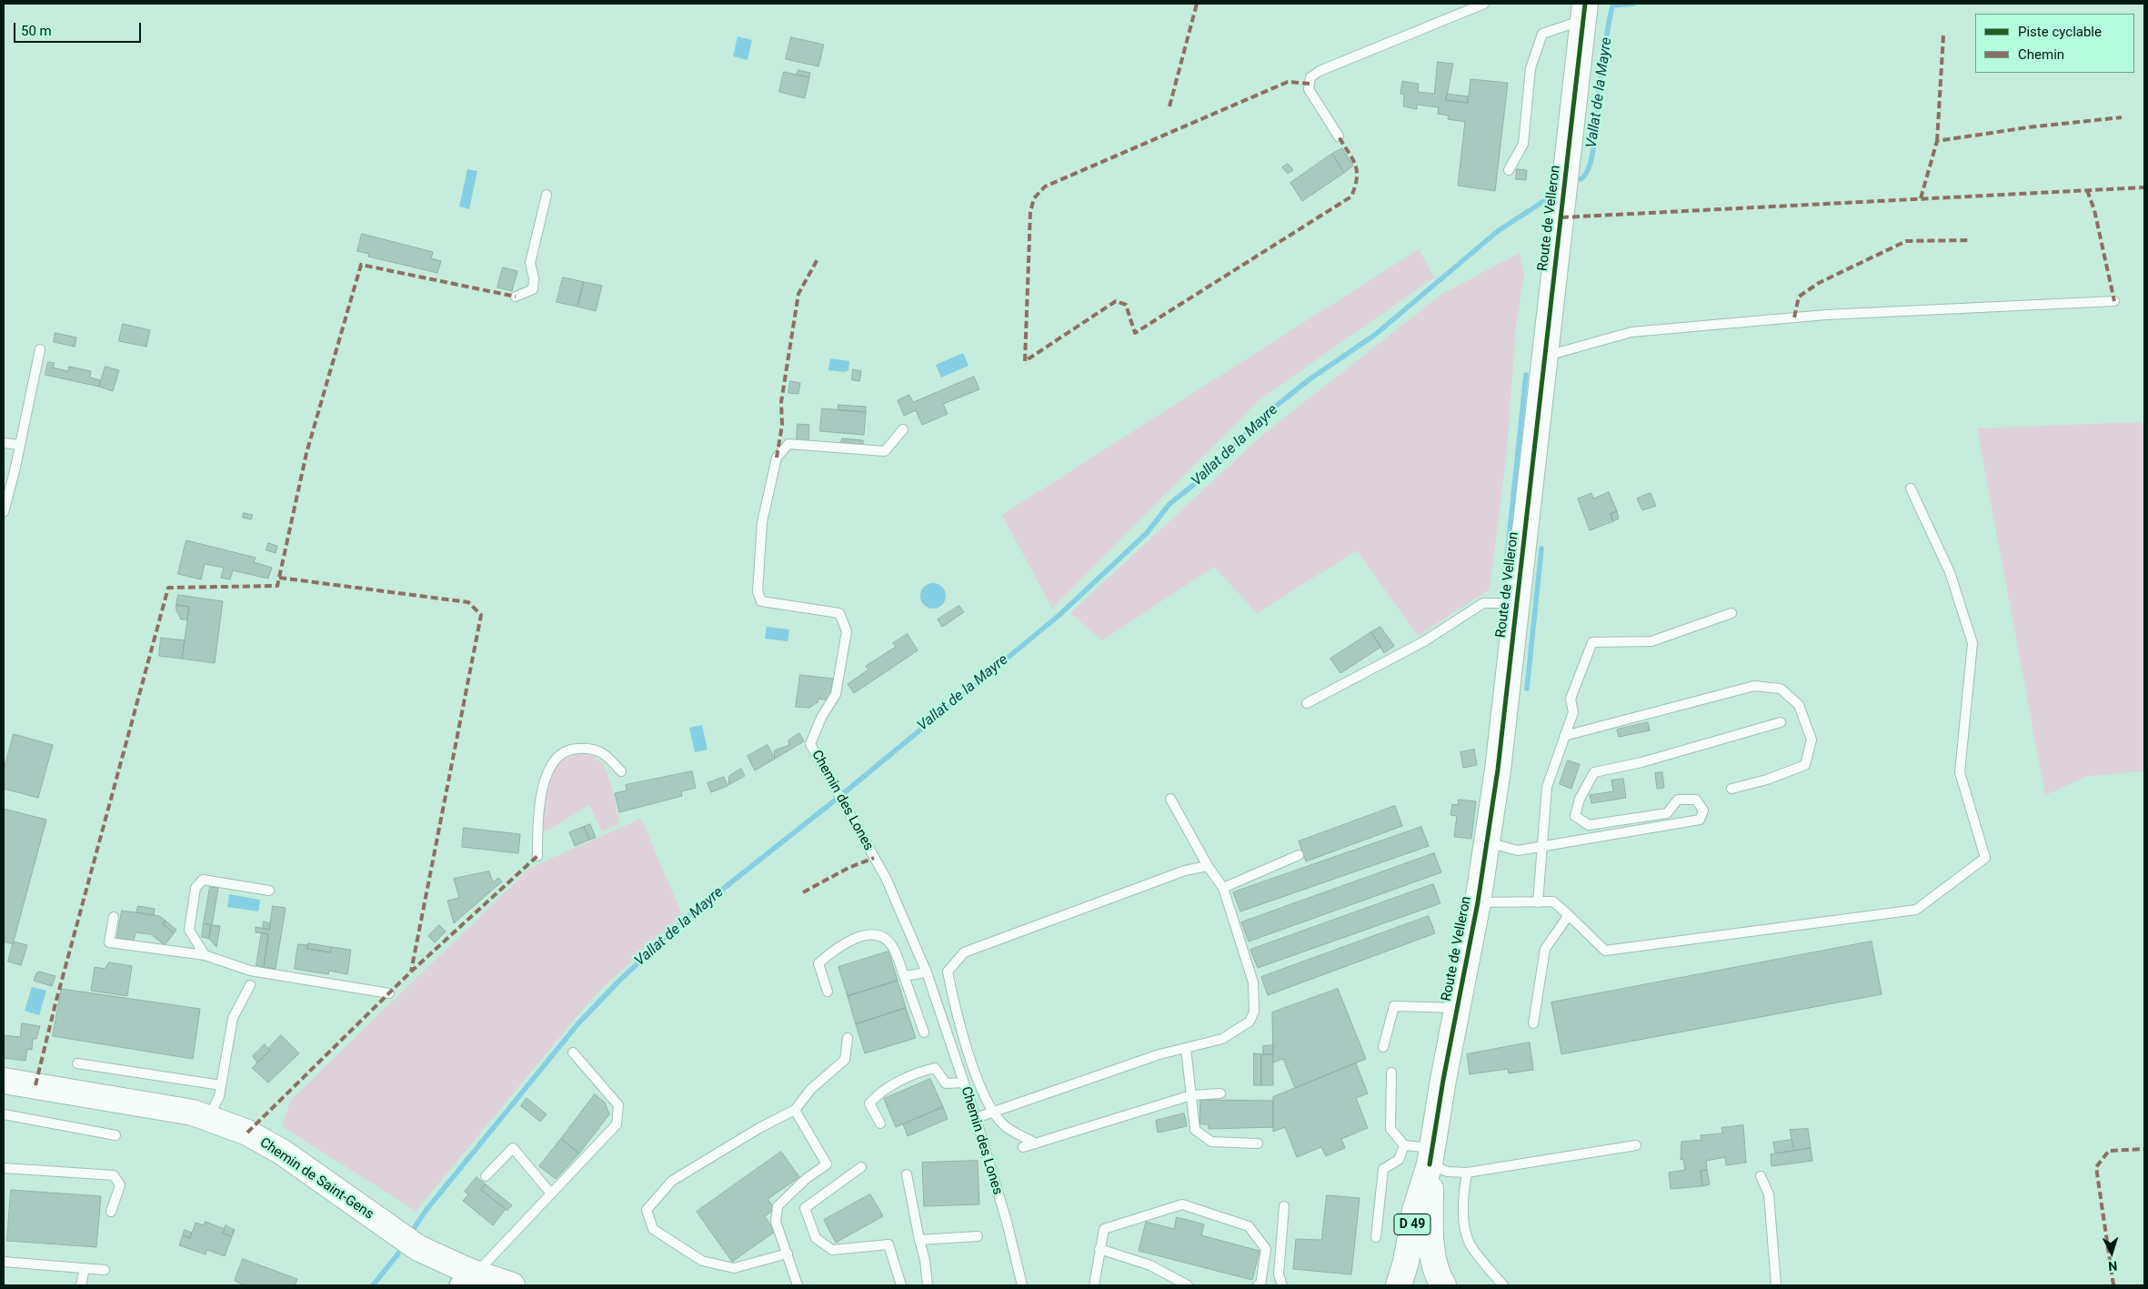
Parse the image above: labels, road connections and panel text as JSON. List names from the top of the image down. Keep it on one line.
{"streets":{"main road":["Route de Velleron","Chemin de Saint-Gens","D 49"],"lane":["Chemin des Lones"]},"water":["Vallat de la Mayre"],"legend":["Piste cyclable","Chemin"],"scale_bar":"50 m","north":"bottom"}
